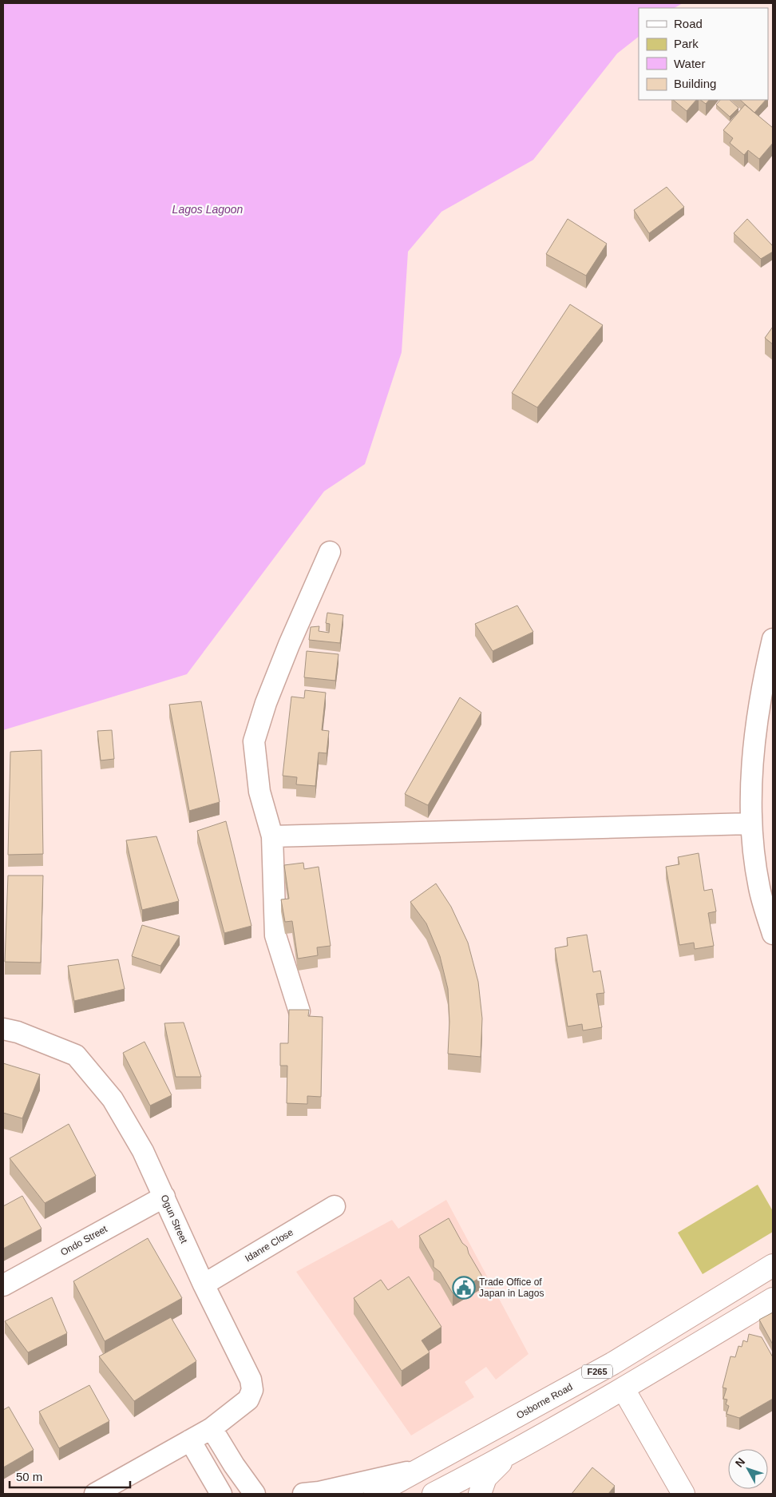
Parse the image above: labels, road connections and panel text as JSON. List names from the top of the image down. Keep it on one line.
{"streets":{"main road":["F265","Osborne Road"],"street":["Ogun Street","Ondo Street","Idanre Close"]},"crossings":[["Ogun Street","Ondo Street"],["Ogun Street","Idanre Close"]],"water":["Lagos Lagoon"],"places":{"public building":["Trade Office of Japan in Lagos"]},"legend":["Road","Park","Water","Building"],"scale_bar":"50 m","north":"top left"}
